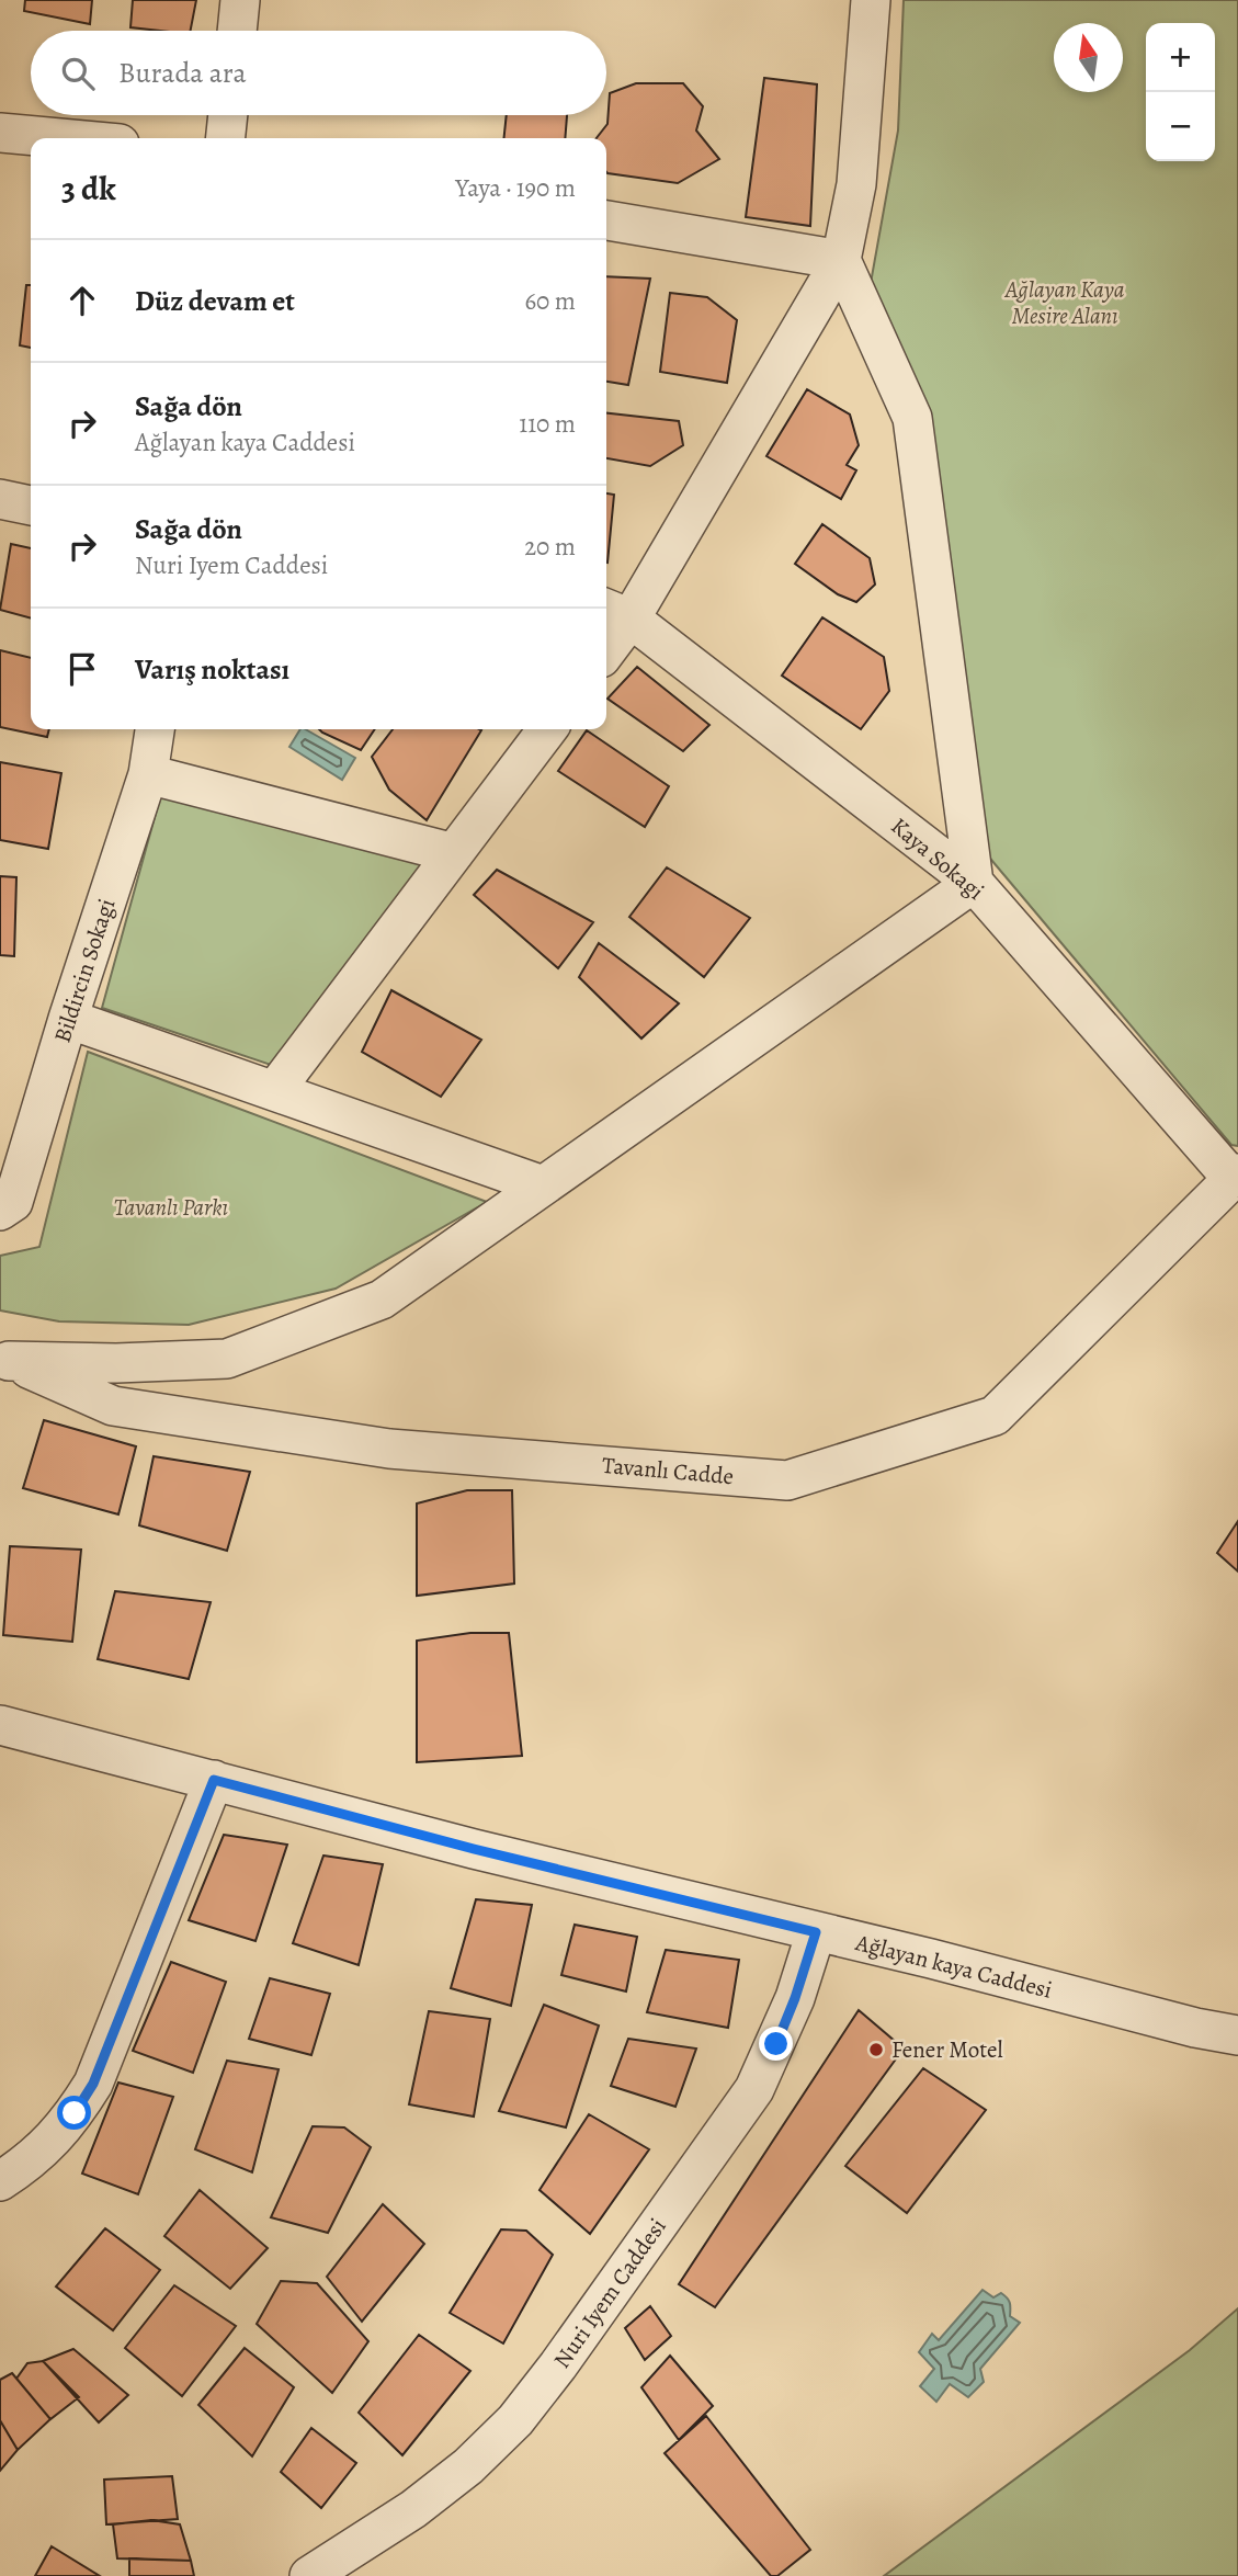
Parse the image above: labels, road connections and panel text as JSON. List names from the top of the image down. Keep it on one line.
{"streets":{"street":["Kaya Sokagi","Bildircin Sokagi","Tavanlı Cadde","Ağlayan kaya Caddesi","Nuri Iyem Caddesi"]},"crossings":[["Kaya Sokagi","Tavanlı Cadde"],["Ağlayan kaya Caddesi","Nuri Iyem Caddesi"]],"parks":["Ağlayan Kaya Mesire Alanı","Tavanlı Parkı"],"places":["Fener Motel"],"north":"top","page":{"map_buttons":["+","−"],"search":"Burada ara","heading":["3 dk","Yaya · 190 m"],"list":[["Düz devam et","60 m"],["Sağa dön","Ağlayan kaya Caddesi","110 m"],["Sağa dön","Nuri Iyem Caddesi","20 m"],"Varış noktası"]}}
